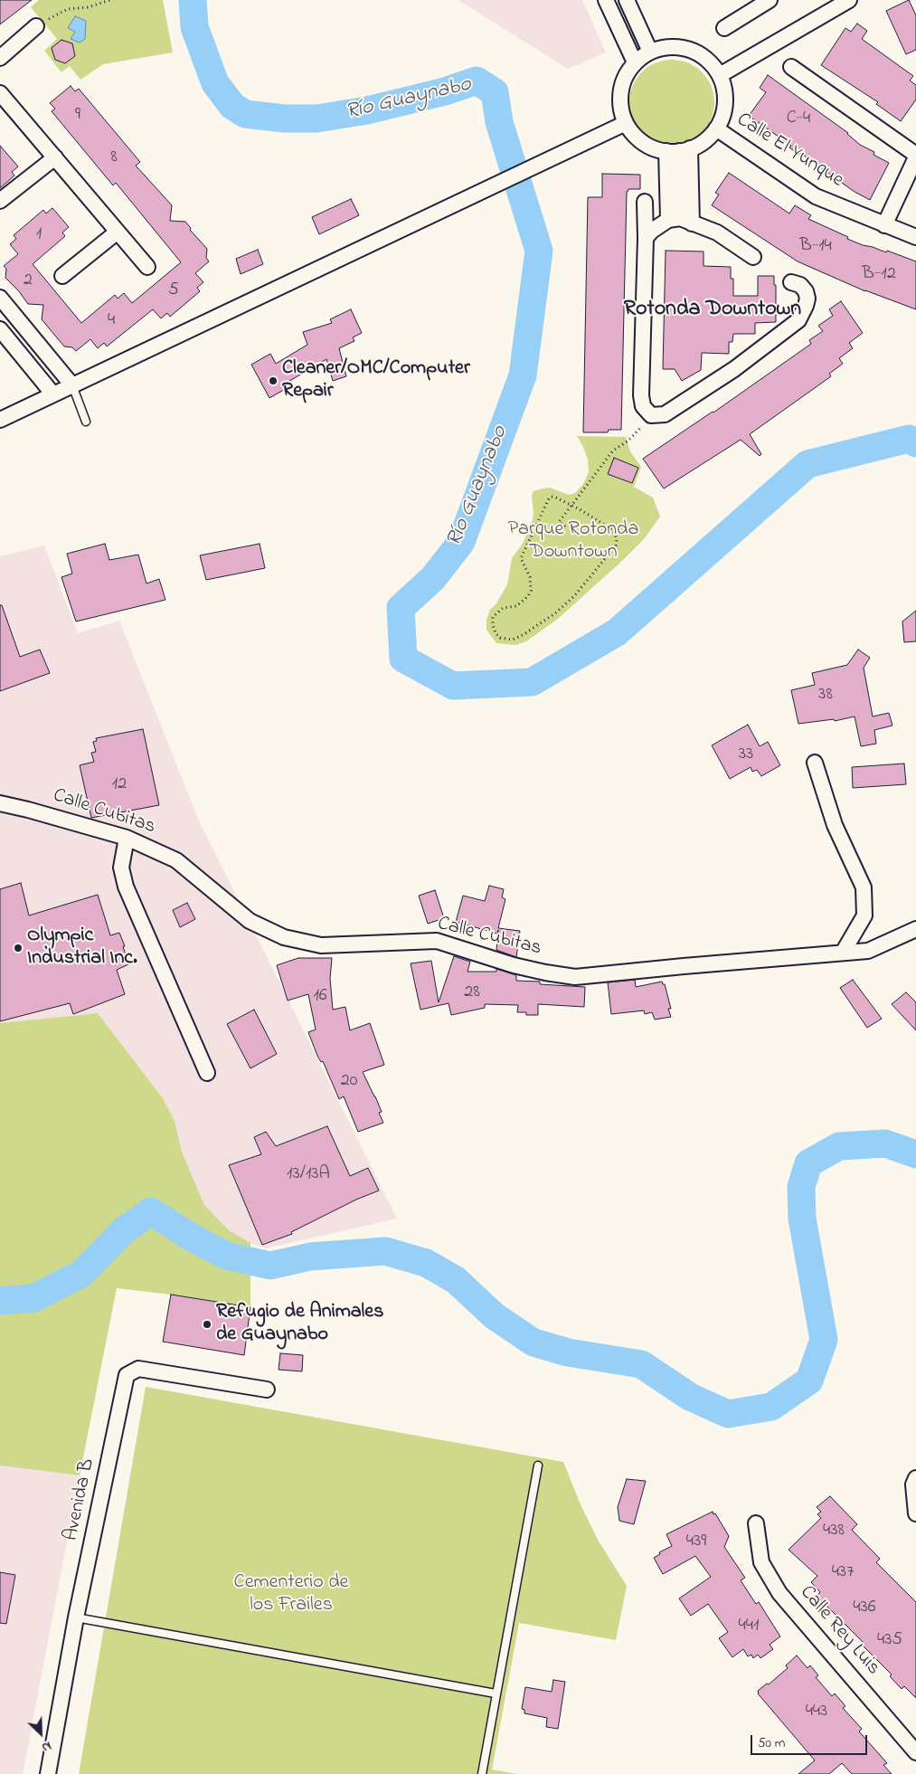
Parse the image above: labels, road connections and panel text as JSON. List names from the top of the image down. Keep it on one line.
{"streets":{"street":["Calle El Yunque","Calle Cubitas","Avenida B","Calle Rey Luis"]},"districts":["Rotonda Downtown"],"water":["Río Guaynabo"],"parks":["Parque Rotonda Downtown","Cementerio de los Frailes"],"places":["Cleaner/OMC/Computer Repair","Olympic Industrial Inc.","Refugio de Animales de Guaynabo"],"house_numbers":["9","C-4","8","1","B-14","B-12","2","5","4","38","33","12","28","16","20","13/13A","438","439","437","436","441","435","443"],"scale_bar":"50 m","north":"bottom right"}
